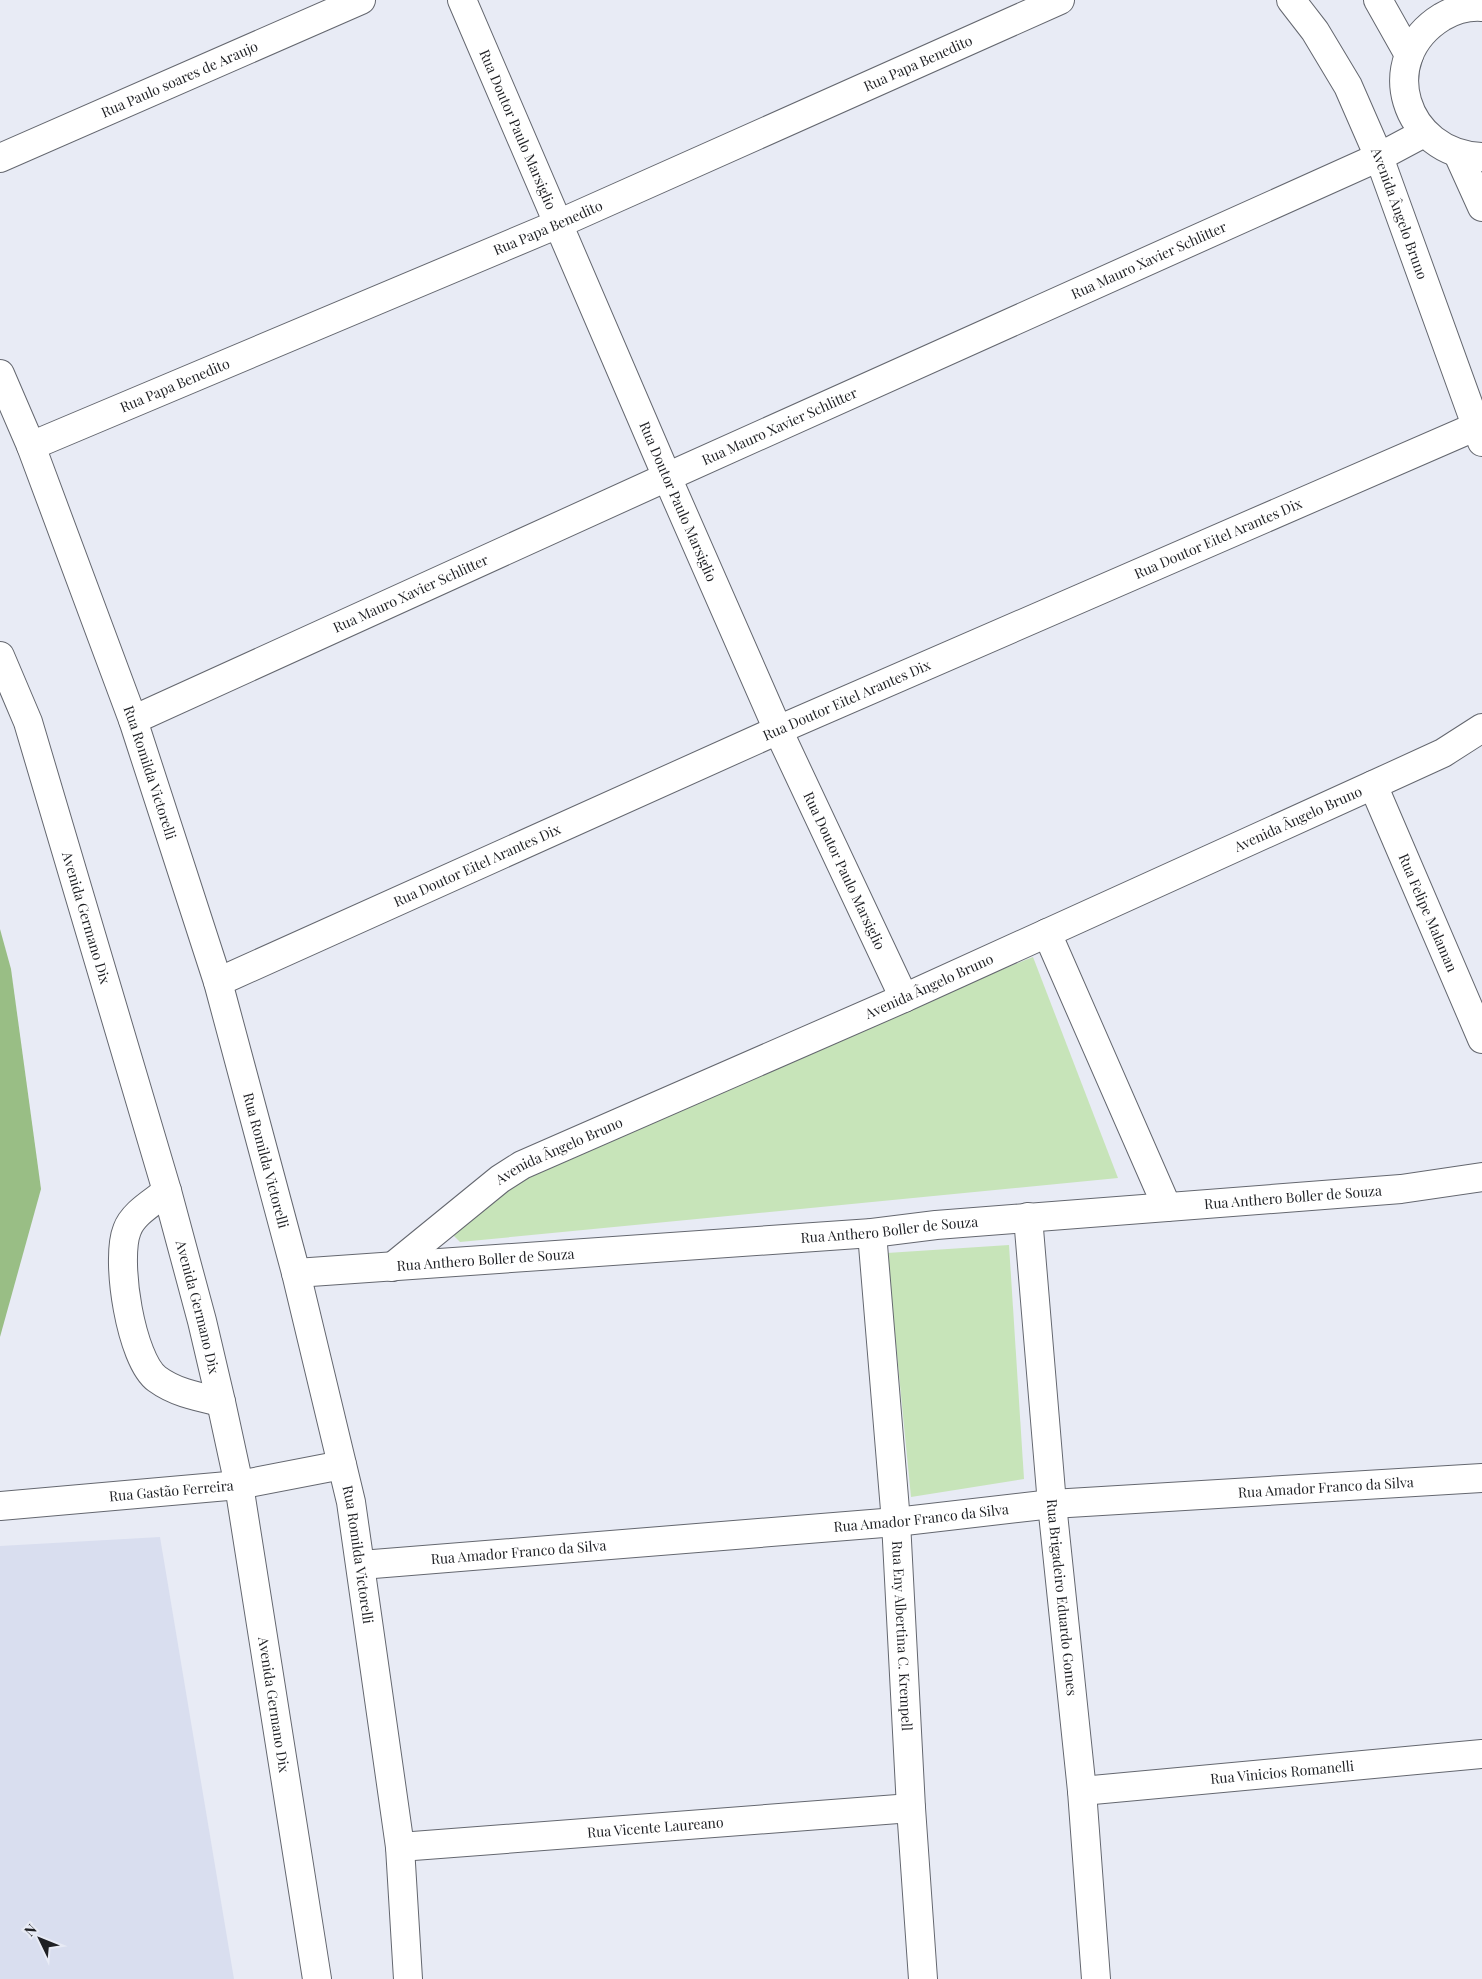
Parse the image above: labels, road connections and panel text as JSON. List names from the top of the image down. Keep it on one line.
{"streets":{"street":["Rua Papa Benedito","Rua Paulo soares de Araujo","Rua Doutor Paulo Marsiglio","Avenida Ângelo Bruno","Rua Mauro Xavier Schlitter","Rua Doutor Eitel Arantes Dix","Rua Romilda Victorelli","Rua Felipe Malaman","Avenida Germano Dix","Rua Anthero Boller de Souza","Rua Amador Franco da Silva","Rua Gastão Ferreira","Rua Brigadeiro Eduardo Gomes","Rua Eny Albertina C. Krempell","Rua Vinicios Romanelli","Rua Vicente Laureano"]},"crossings":[["Rua Papa Benedito","Rua Doutor Paulo Marsiglio"],["Rua Papa Benedito","Rua Romilda Victorelli"],["Rua Doutor Paulo Marsiglio","Avenida Ângelo Bruno"],["Rua Doutor Paulo Marsiglio","Rua Mauro Xavier Schlitter"],["Rua Doutor Paulo Marsiglio","Rua Doutor Eitel Arantes Dix"],["Avenida Ângelo Bruno","Rua Mauro Xavier Schlitter"],["Avenida Ângelo Bruno","Rua Doutor Eitel Arantes Dix"],["Avenida Ângelo Bruno","Rua Felipe Malaman"],["Avenida Ângelo Bruno","Rua Anthero Boller de Souza"],["Rua Mauro Xavier Schlitter","Rua Romilda Victorelli"],["Rua Doutor Eitel Arantes Dix","Rua Romilda Victorelli"],["Rua Romilda Victorelli","Rua Anthero Boller de Souza"],["Rua Romilda Victorelli","Rua Amador Franco da Silva"],["Rua Romilda Victorelli","Rua Gastão Ferreira"],["Rua Romilda Victorelli","Rua Vicente Laureano"],["Avenida Germano Dix","Rua Gastão Ferreira"],["Rua Anthero Boller de Souza","Rua Brigadeiro Eduardo Gomes"],["Rua Anthero Boller de Souza","Rua Eny Albertina C. Krempell"],["Rua Amador Franco da Silva","Rua Brigadeiro Eduardo Gomes"],["Rua Amador Franco da Silva","Rua Eny Albertina C. Krempell"],["Rua Brigadeiro Eduardo Gomes","Rua Vinicios Romanelli"],["Rua Eny Albertina C. Krempell","Rua Vicente Laureano"]],"north":"top left"}
